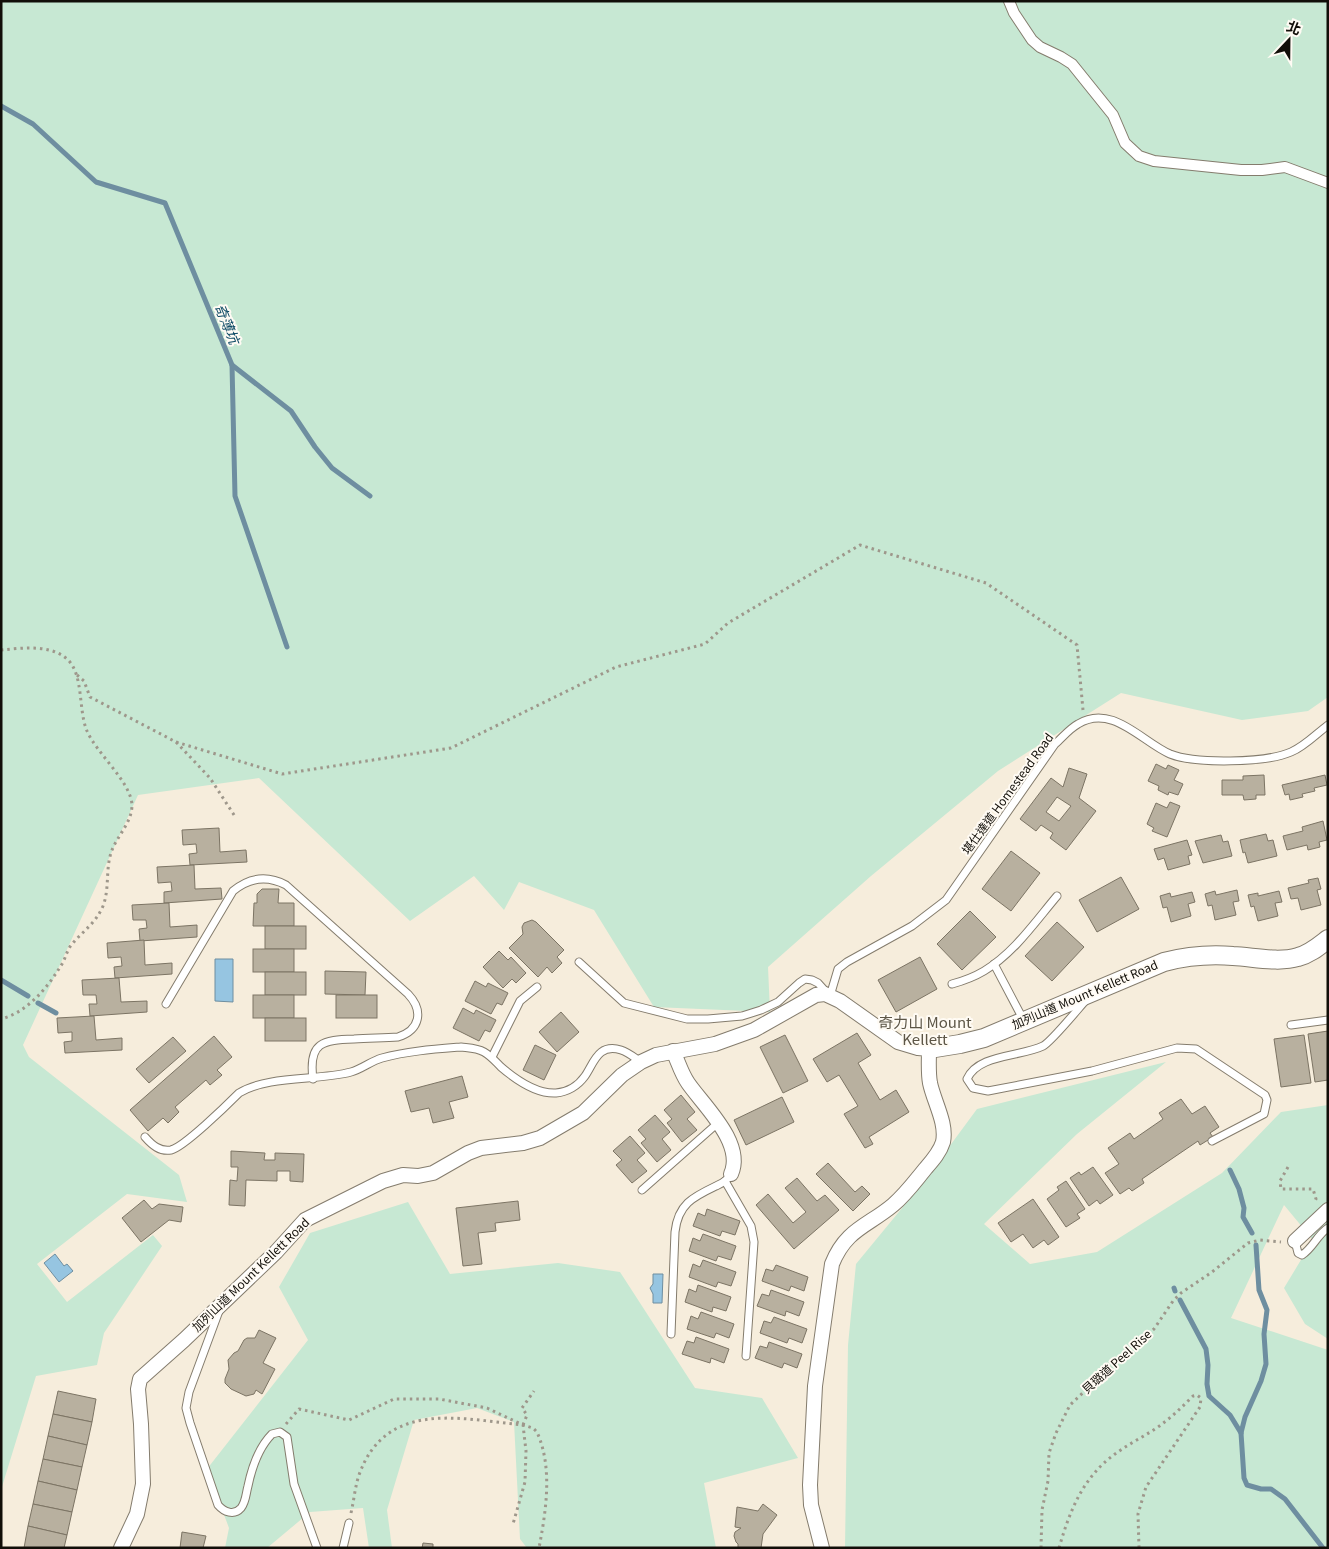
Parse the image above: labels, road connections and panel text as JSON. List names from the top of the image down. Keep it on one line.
{"streets":{"street":["加列山道 Mount Kellett Road"],"lane":["堪仕達道 Homestead Road"],"path":["貝璐道 Peel Rise"]},"crossings":[["堪仕達道 Homestead Road","加列山道 Mount Kellett Road"]],"districts":["奇力山 Mount Kellett"],"water":["奇薄坑"],"north":"top"}
